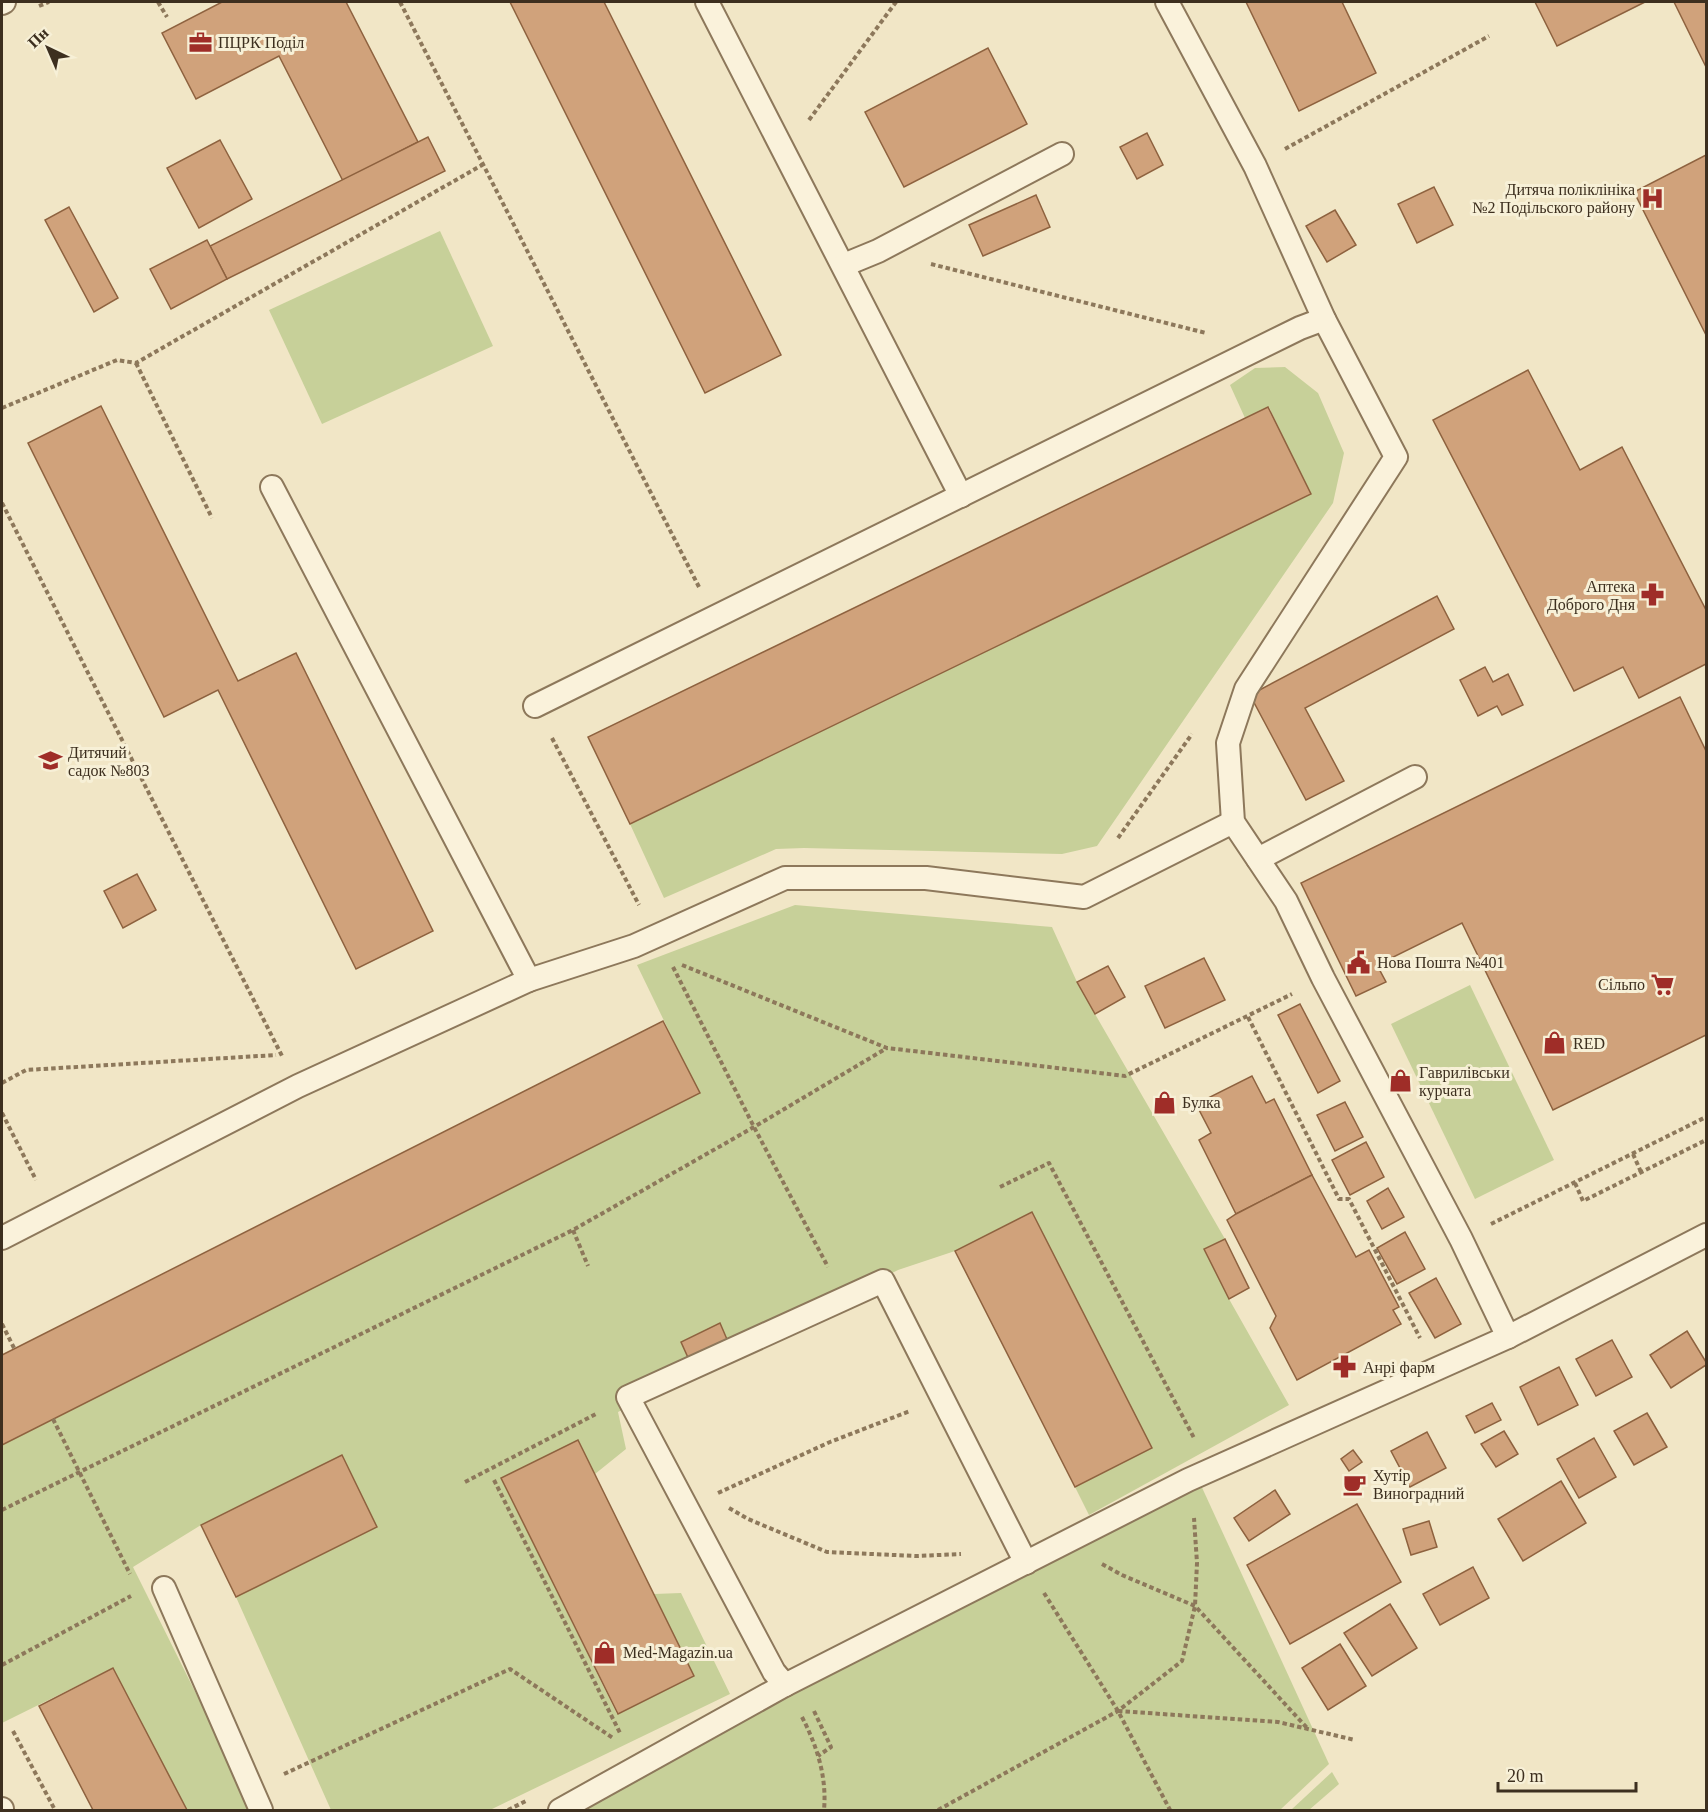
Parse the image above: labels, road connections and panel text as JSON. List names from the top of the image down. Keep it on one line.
{"places":{"office":["ПЦРК Поділ"],"hospital":["Дитяча поліклініка №2 Подільского району"],"pharmacy":["Аптека Доброго Дня","Анрі фарм"],"school or university":["Дитячий садок №803"],"public building":["Нова Пошта №401"],"supermarket":["Сільпо"],"shop":["RED","Гаврилівськи курчата","Булка","Med-Magazin.ua"],"cafe":["Хутір Виноградний"]},"scale_bar":"20 m","north":"top left"}
